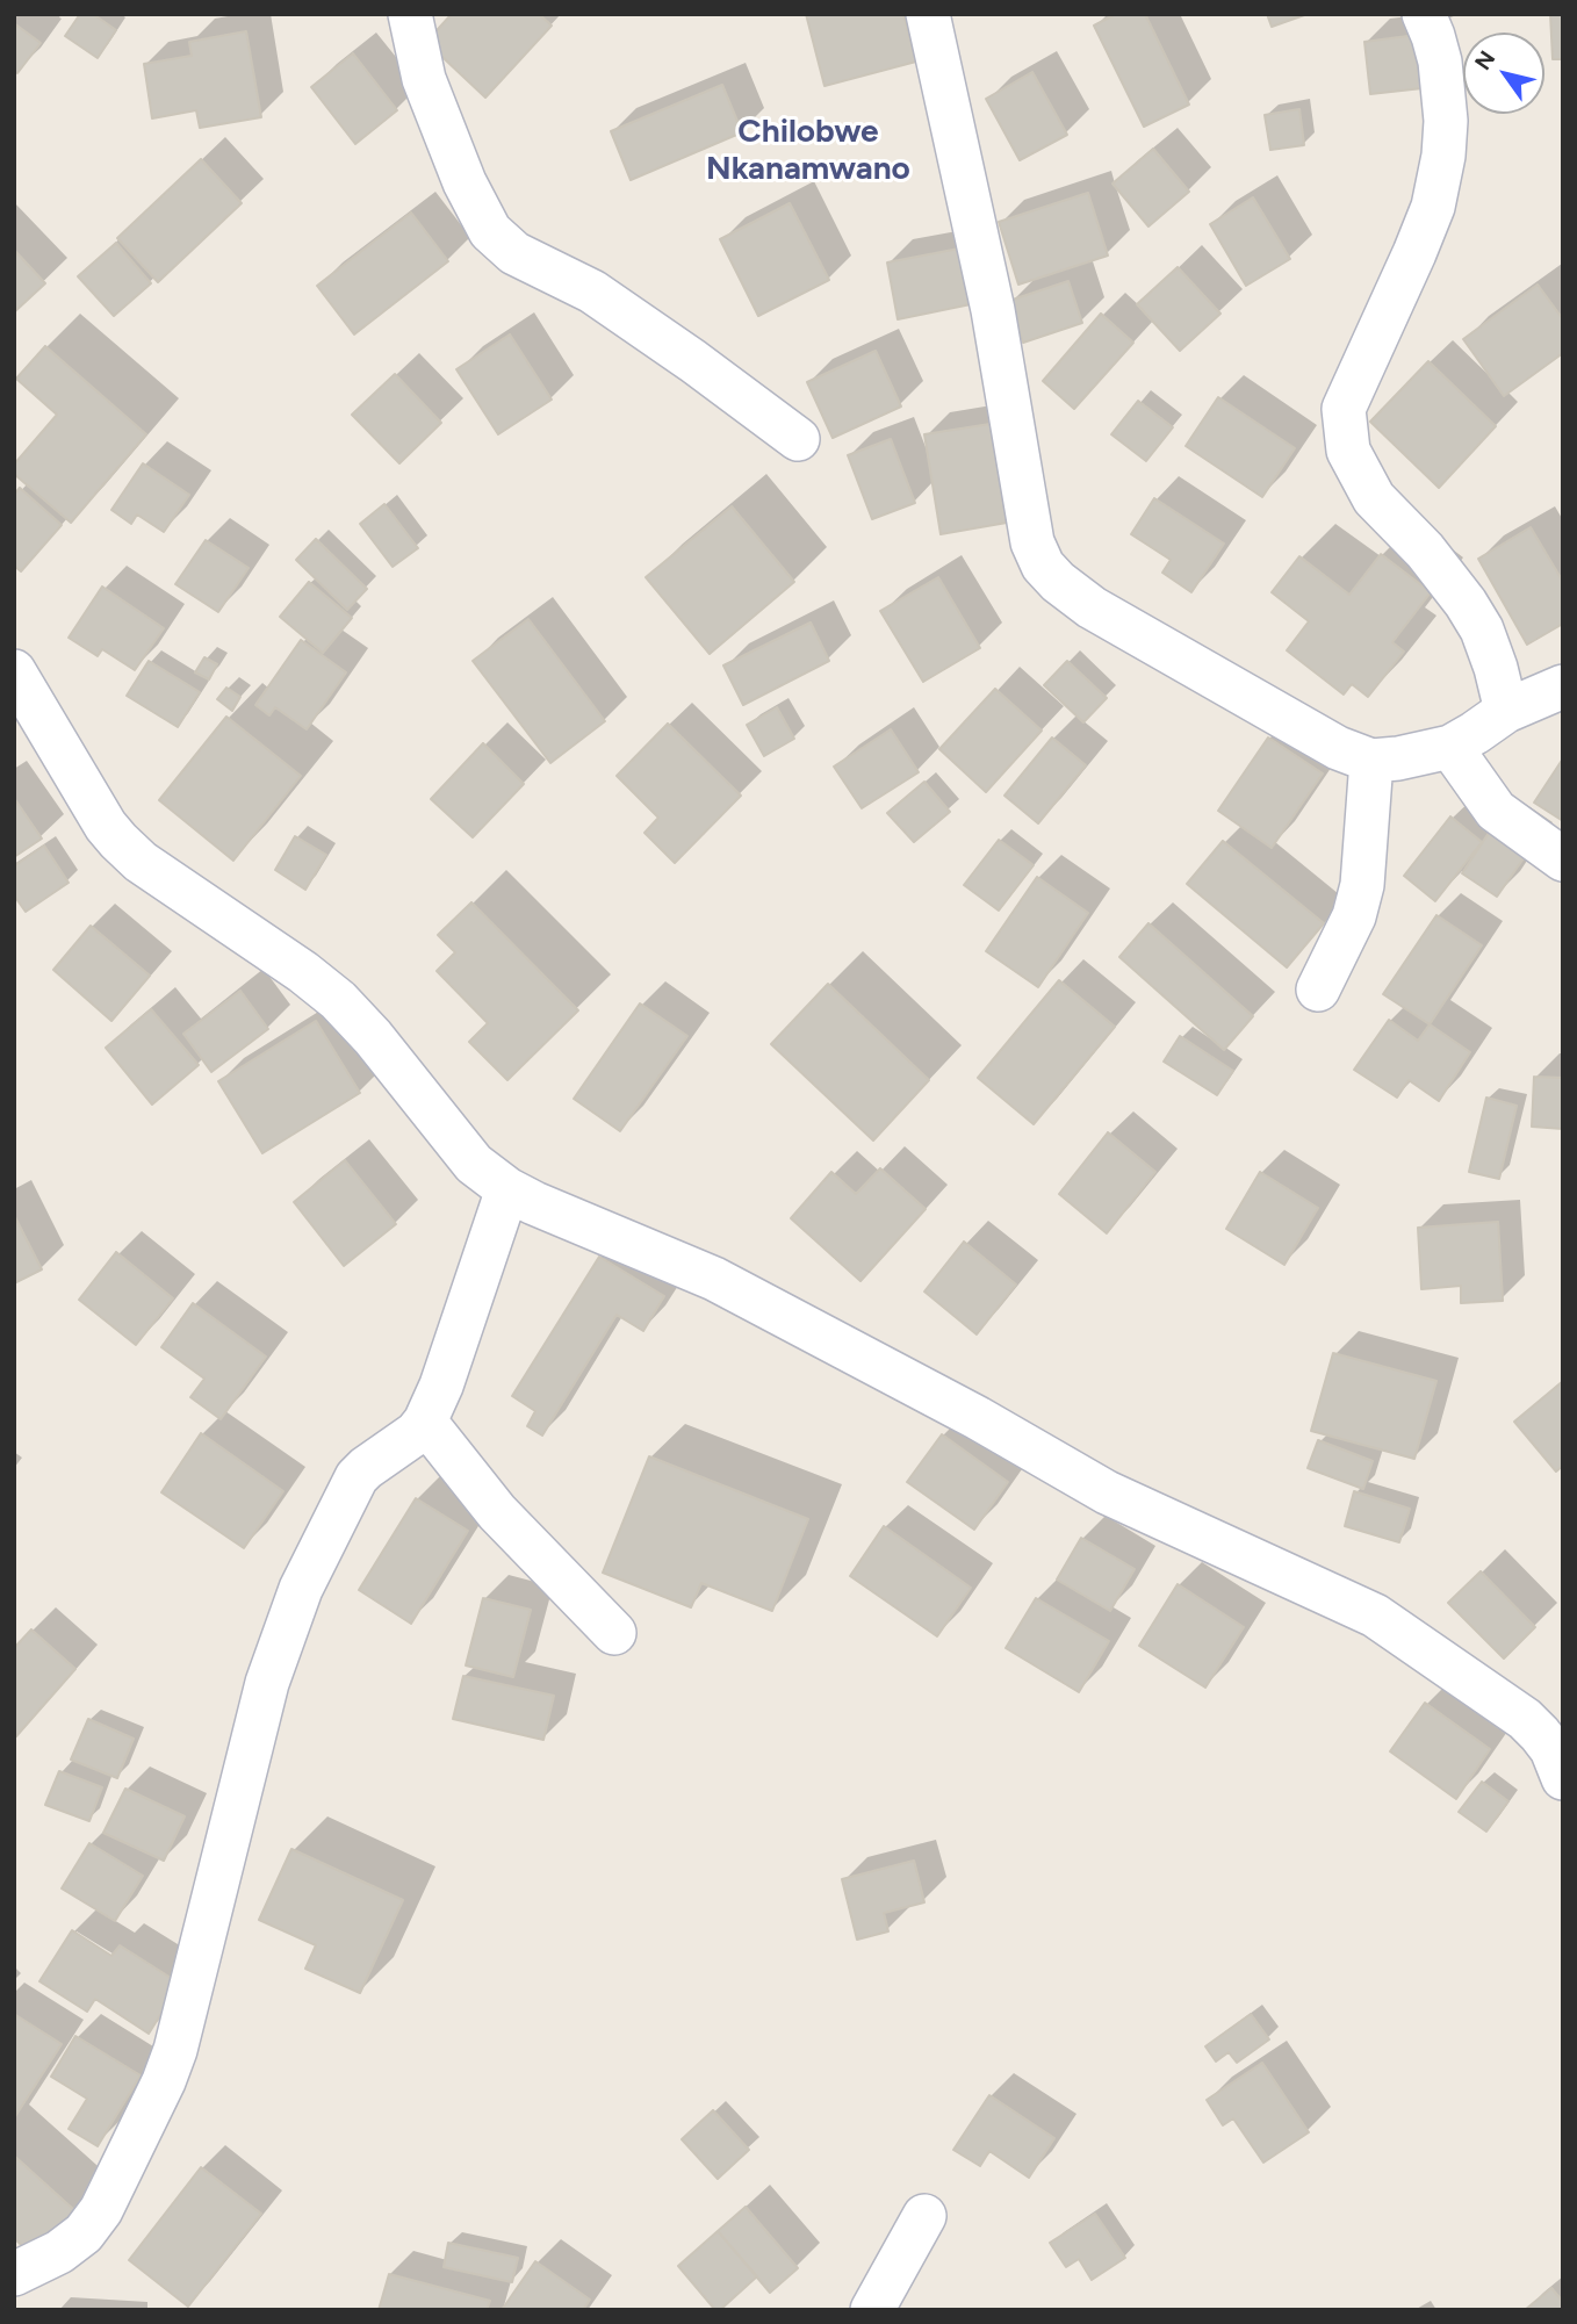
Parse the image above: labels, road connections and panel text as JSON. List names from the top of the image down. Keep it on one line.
{"districts":["Chilobwe Nkanamwano"],"north":"top left"}
